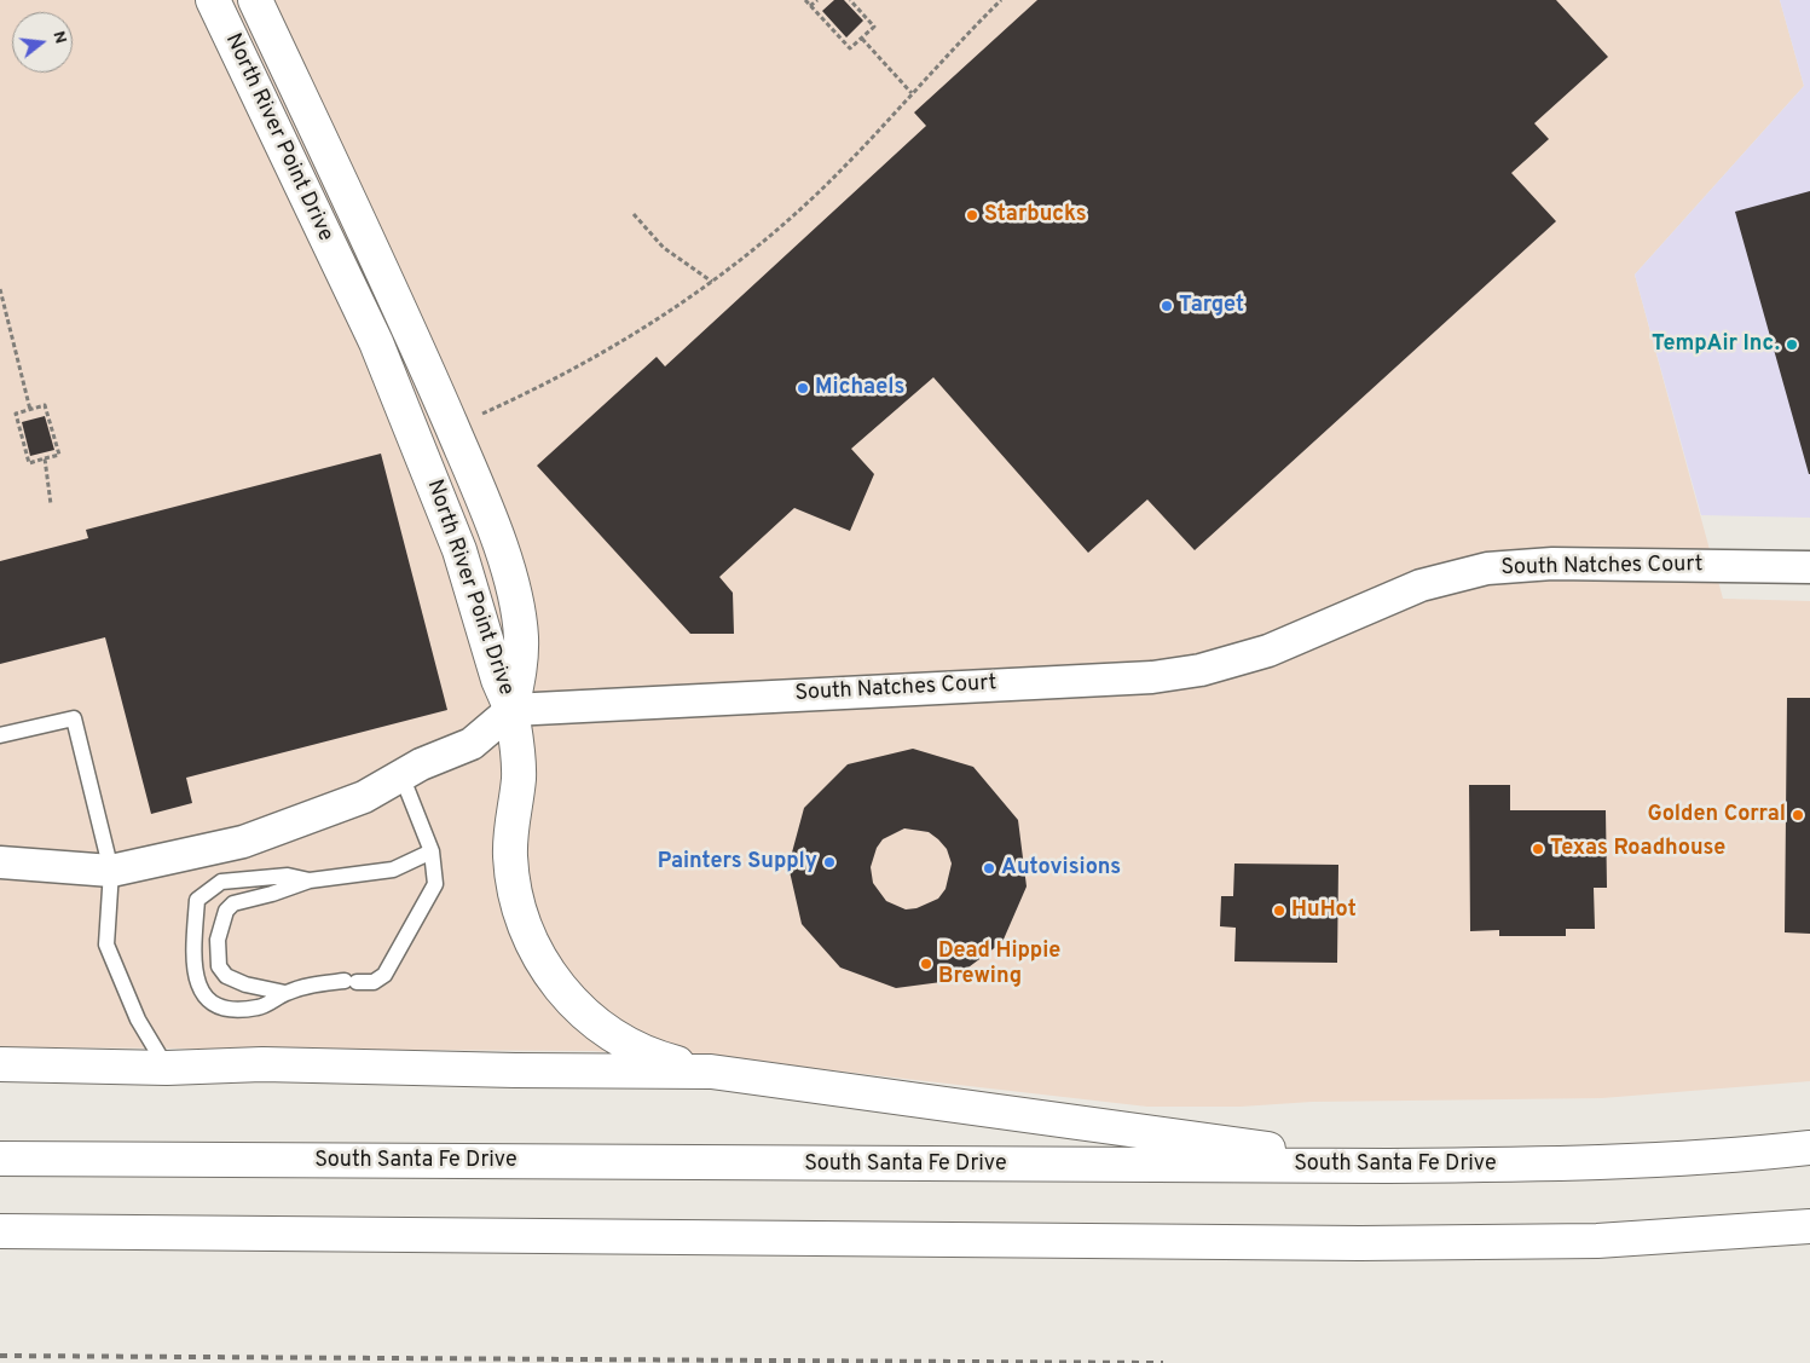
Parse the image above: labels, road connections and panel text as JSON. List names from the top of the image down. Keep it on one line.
{"streets":{"main road":["North River Point Drive","South Santa Fe Drive"],"street":["South Natches Court"]},"crossings":[["North River Point Drive","South Natches Court"]],"places":["Starbucks","Target","TempAir Inc.","Michaels","Golden Corral","Texas Roadhouse","Painters Supply","Autovisions","HuHot","Dead Hippie Brewing"],"north":"right"}
